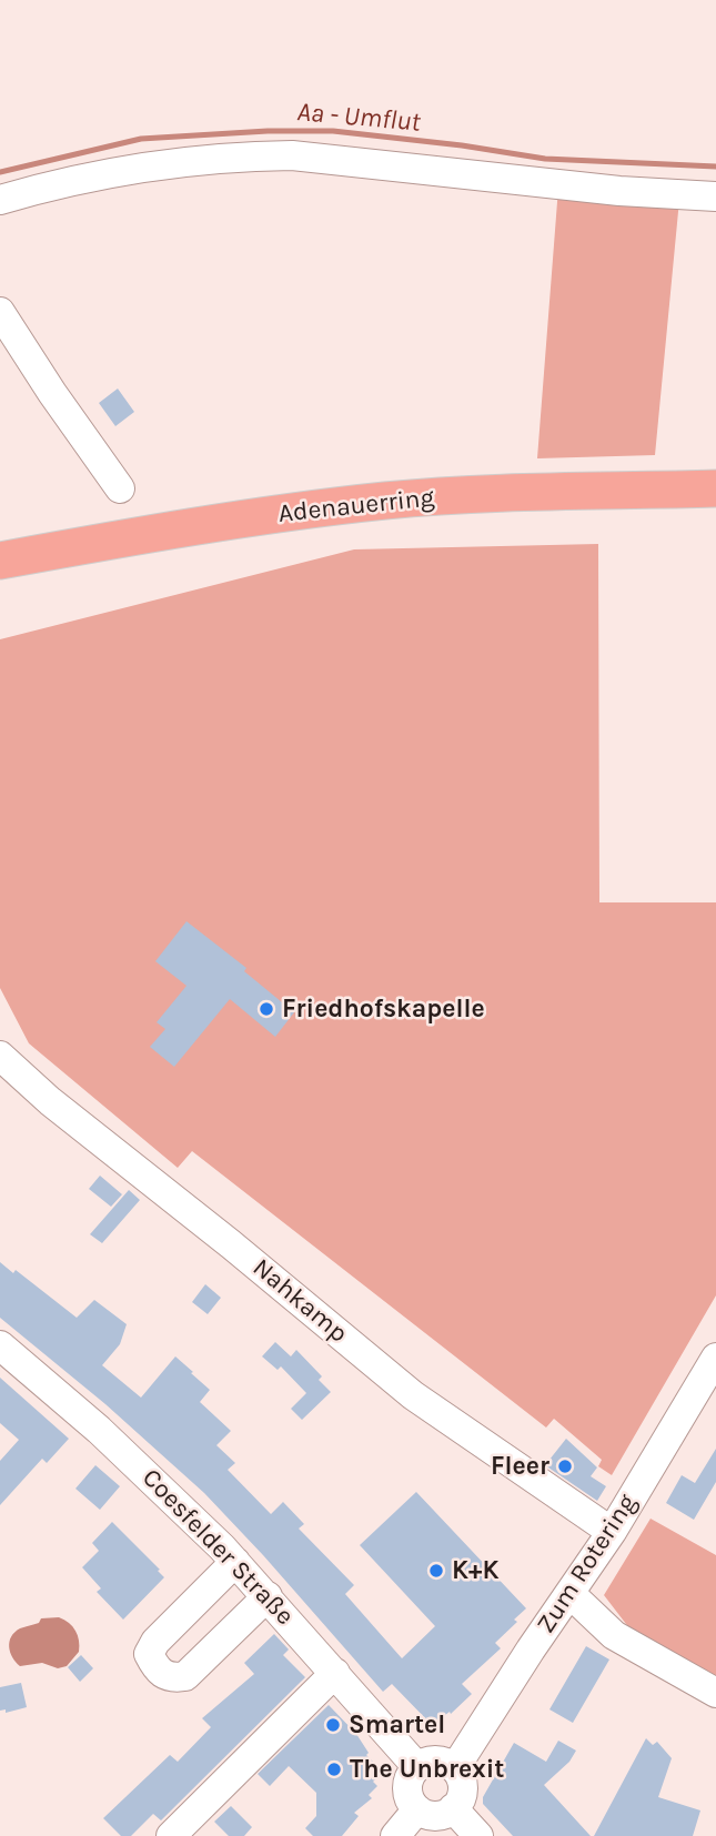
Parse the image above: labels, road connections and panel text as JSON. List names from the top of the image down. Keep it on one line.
{"streets":{"main road":["Adenauerring"],"street":["Nahkamp","Coesfelder Straße","Zum Rotering"]},"crossings":[["Nahkamp","Zum Rotering"],["Coesfelder Straße","Zum Rotering"]],"water":["Aa - Umflut"],"places":["Friedhofskapelle","Fleer","K+K","Smartel","The Unbrexit"]}
